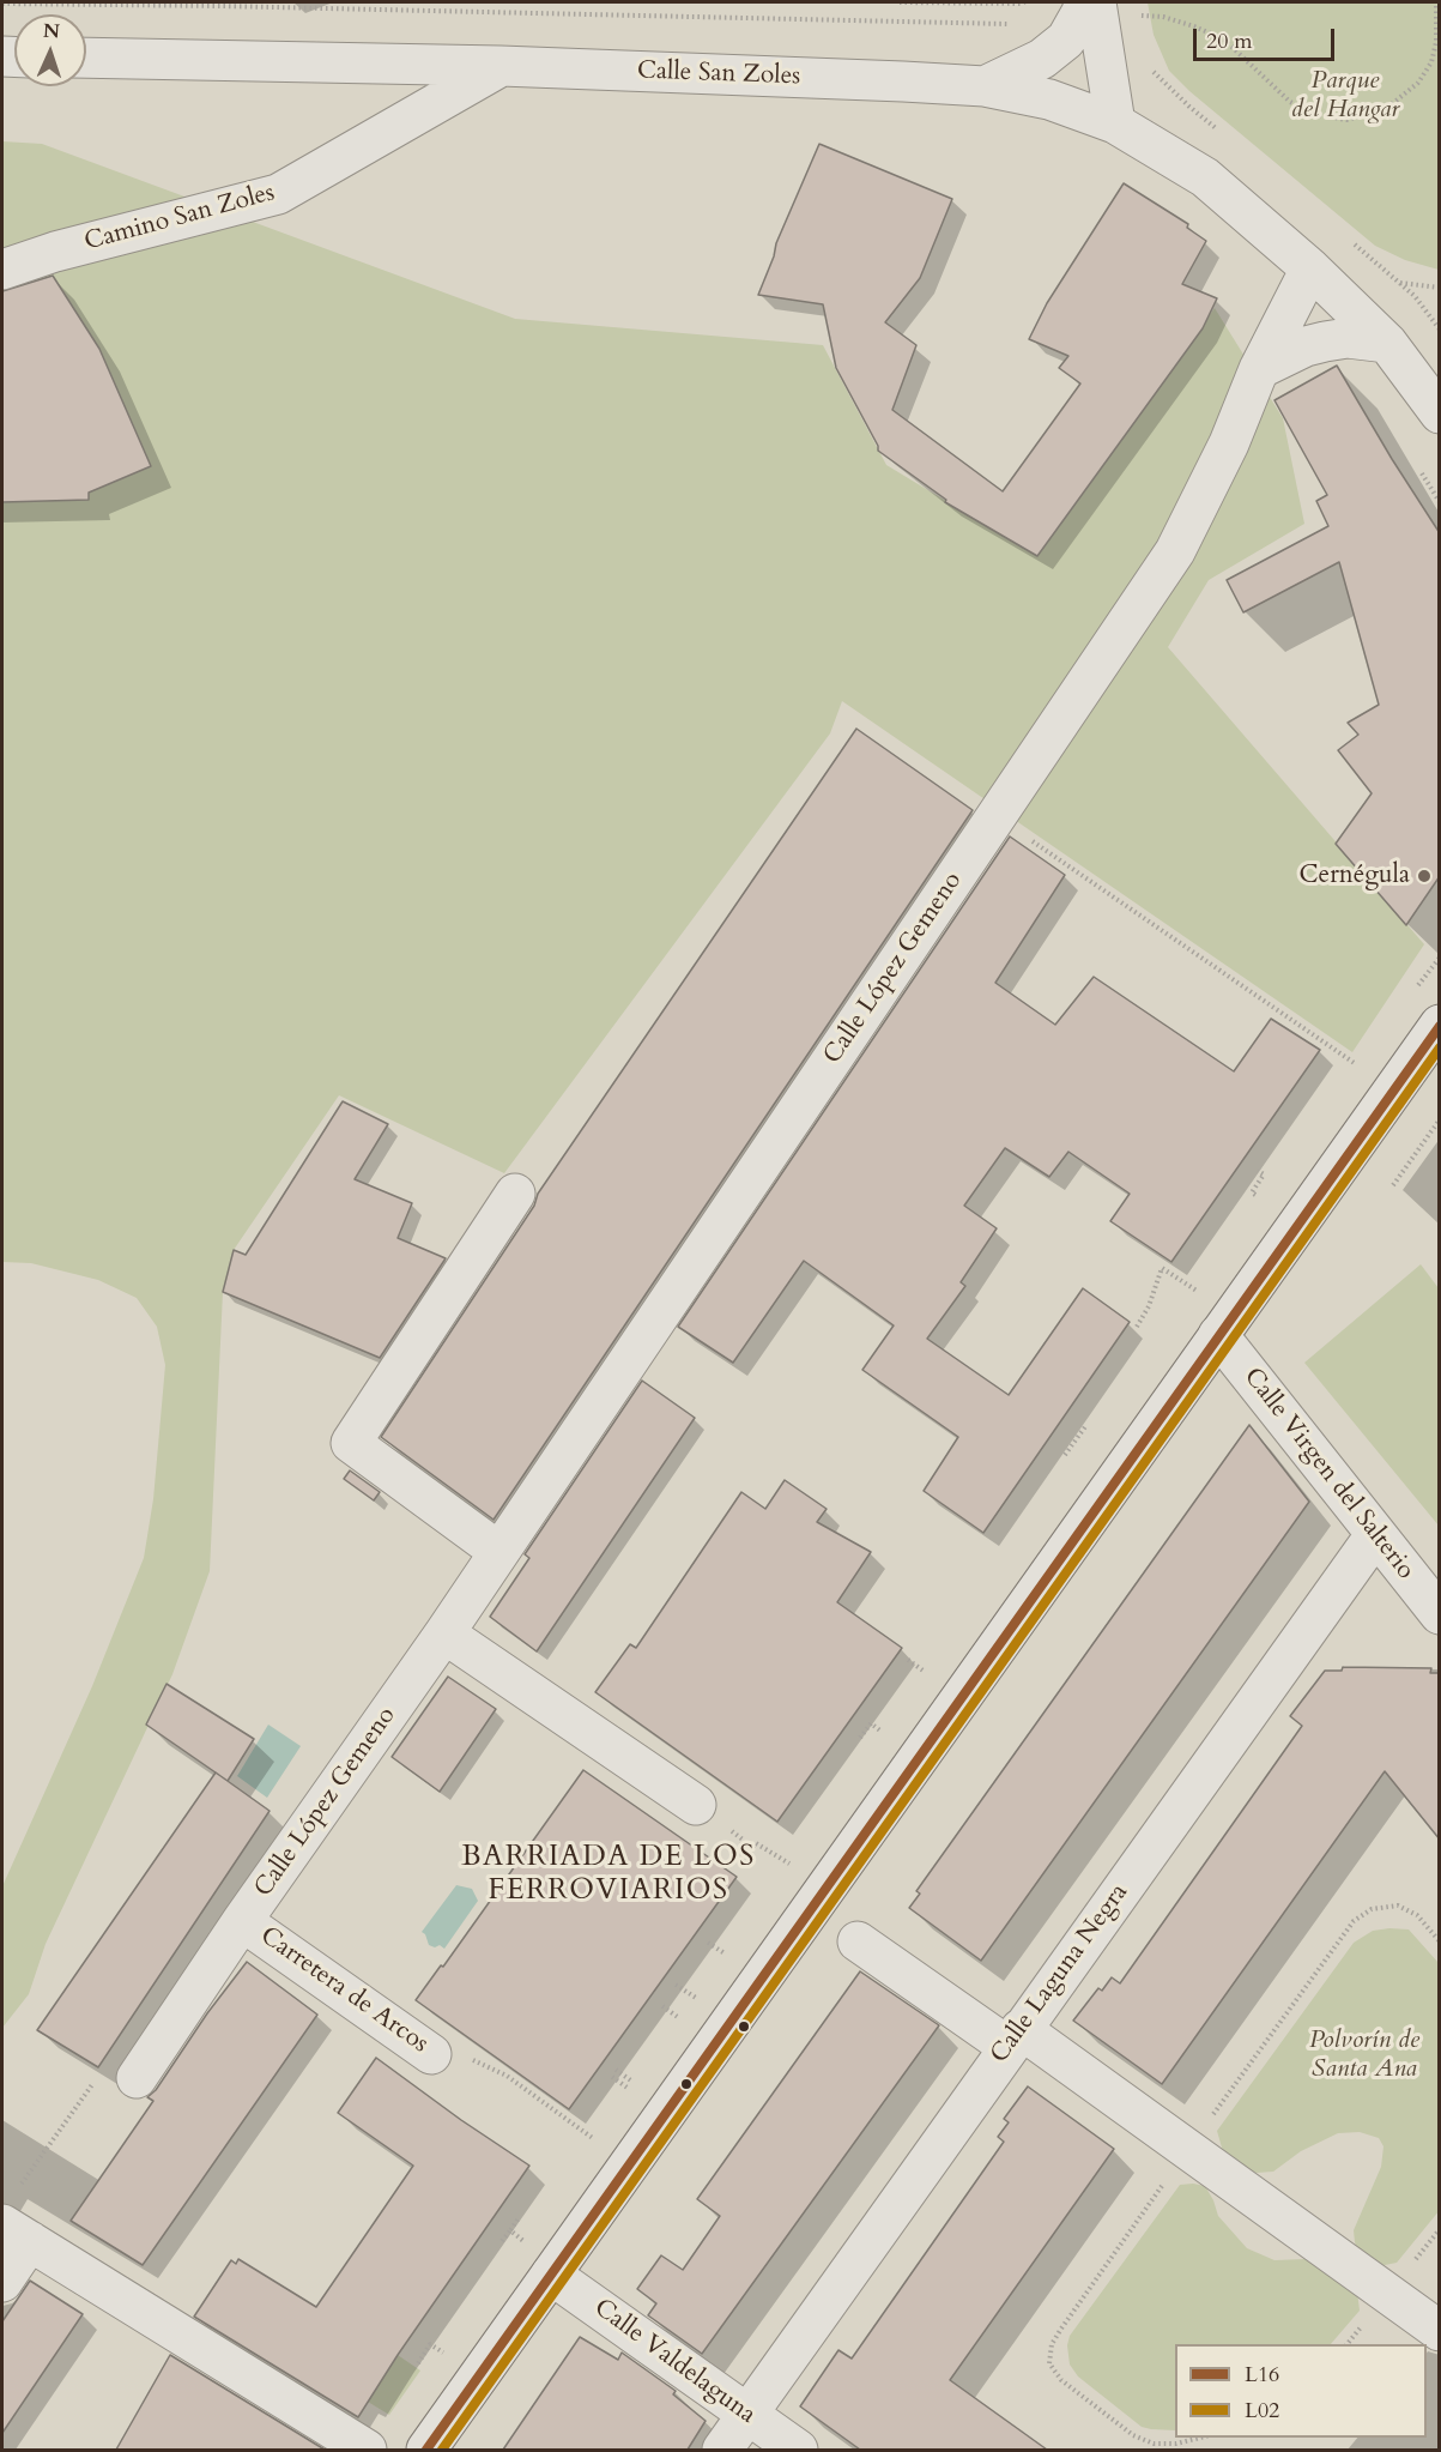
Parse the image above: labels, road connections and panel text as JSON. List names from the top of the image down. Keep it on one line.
{"streets":{"street":["Calle San Zoles","Camino San Zoles","Calle López Gemeno","Calle Virgen del Salterio","Calle Laguna Negra","Carretera de Arcos","Calle Valdelaguna"]},"crossings":[["Calle San Zoles","Camino San Zoles"],["Calle San Zoles","Calle López Gemeno"],["Calle López Gemeno","Carretera de Arcos"],["Calle Virgen del Salterio","Calle Laguna Negra"],["Calle Laguna Negra","Calle Valdelaguna"]],"districts":["BARRIADA DE LOS FERROVIARIOS"],"parks":["Parque del Hangar","Polvorín de Santa Ana"],"places":["Cernégula"],"lines":["transit line L16","transit line L02"],"legend":["L16","L02"],"scale_bar":"20 m","north":"top"}
